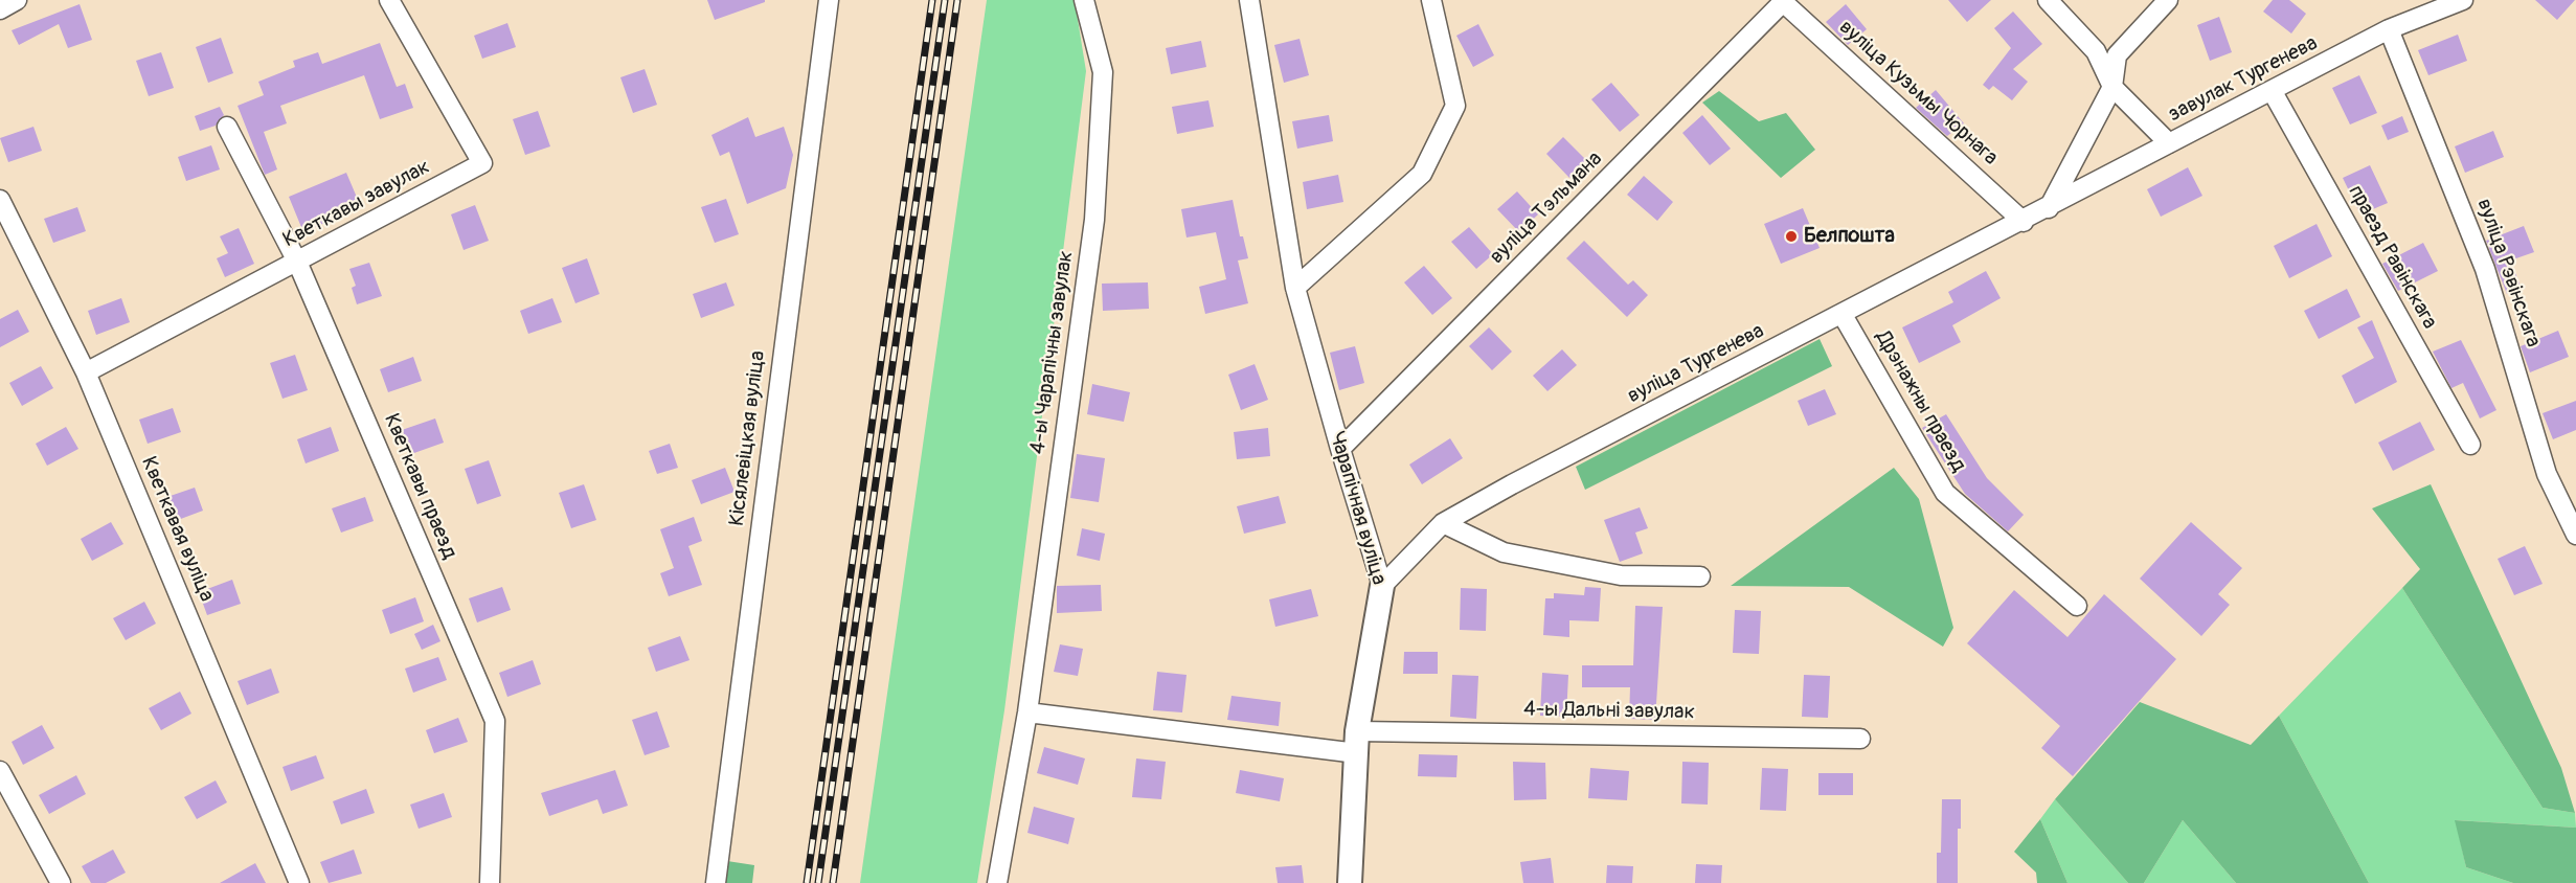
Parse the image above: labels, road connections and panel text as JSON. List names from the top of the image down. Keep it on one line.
{"streets":{"street":["завулак Тургенева","вуліца Кузьмы Чорнага","Кветкавы завулак","вуліца Тэльмана","праезд Равінскага","вуліца Рэвінскага","4-ы Чарапічны завулак","вуліца Тургенева","Дрэнажны праезд","Кісялевіцкая вуліца","Кветкавы праезд","Чарапічная вуліца","Кветкавая вуліца","4-ы Дальні завулак"]},"crossings":[["завулак Тургенева","праезд Равінскага"],["завулак Тургенева","вуліца Рэвінскага"],["завулак Тургенева","вуліца Тургенева"],["вуліца Кузьмы Чорнага","вуліца Тэльмана"],["вуліца Кузьмы Чорнага","вуліца Тургенева"],["Кветкавы завулак","Кветкавы праезд"],["Кветкавы завулак","Кветкавая вуліца"],["вуліца Тэльмана","Чарапічная вуліца"],["вуліца Тургенева","Дрэнажны праезд"],["вуліца Тургенева","Чарапічная вуліца"],["Чарапічная вуліца","4-ы Дальні завулак"]],"places":["Белпошта"]}
